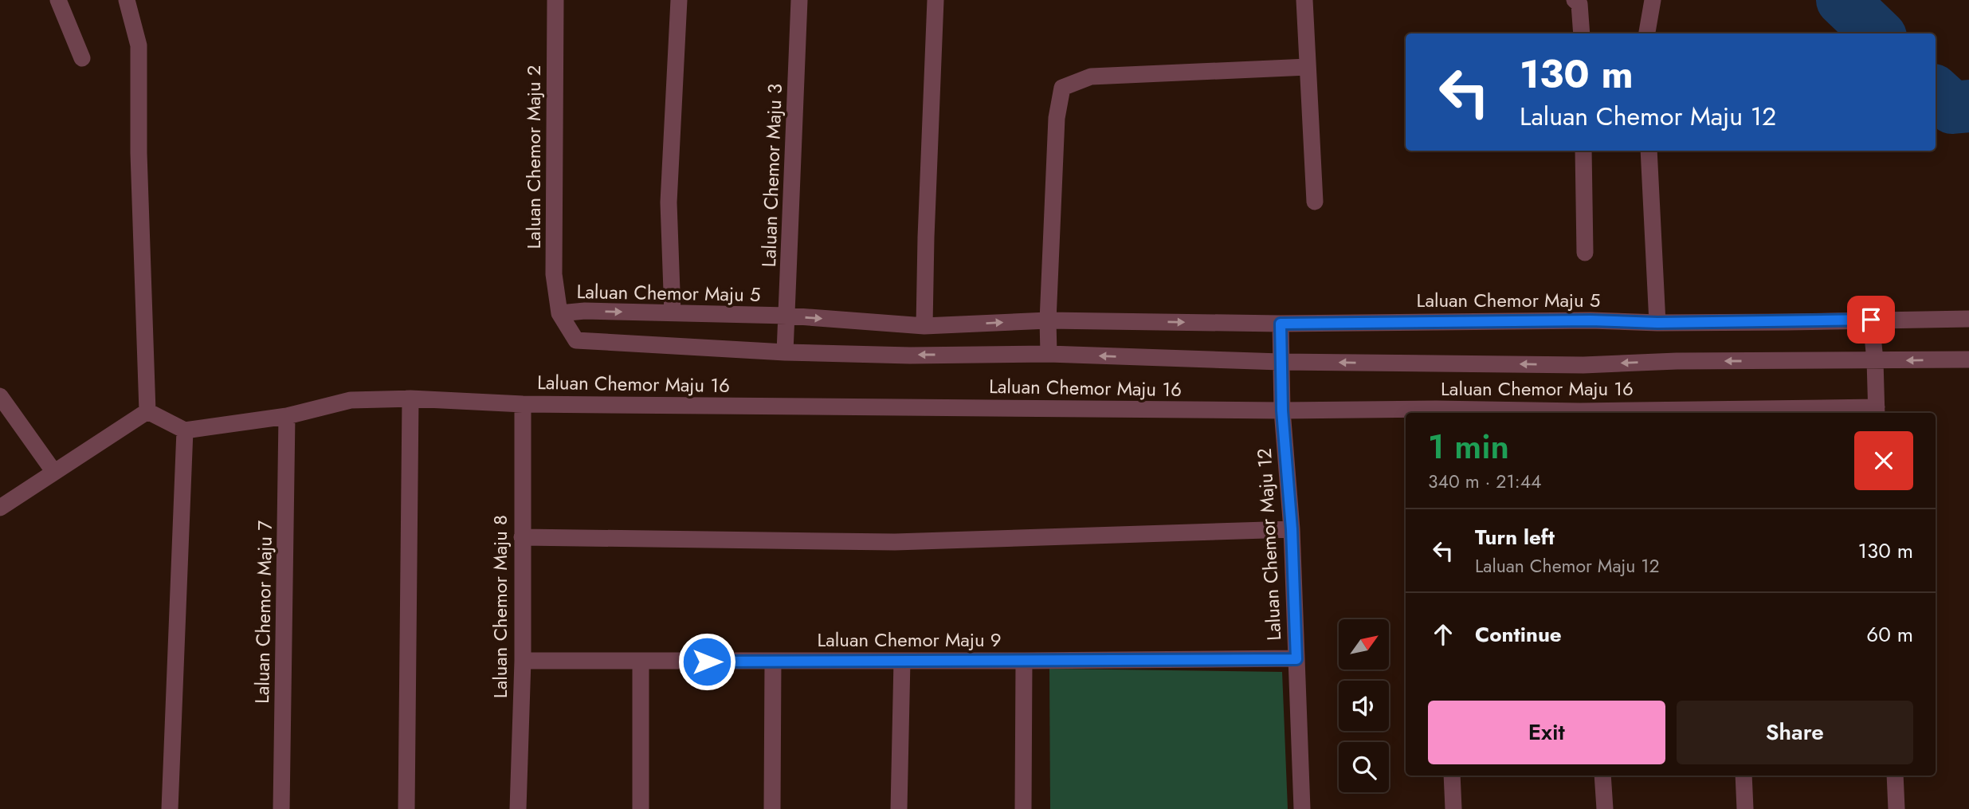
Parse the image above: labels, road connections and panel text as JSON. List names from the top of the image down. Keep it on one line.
{"streets":{"street":["Laluan Chemor Maju 2","Laluan Chemor Maju 3","Laluan Chemor Maju 5","Laluan Chemor Maju 16","Laluan Chemor Maju 12","Laluan Chemor Maju 8","Laluan Chemor Maju 7","Laluan Chemor Maju 9"]},"crossings":[["Laluan Chemor Maju 2","Laluan Chemor Maju 5"],["Laluan Chemor Maju 3","Laluan Chemor Maju 5"],["Laluan Chemor Maju 5","Laluan Chemor Maju 12"],["Laluan Chemor Maju 16","Laluan Chemor Maju 12"],["Laluan Chemor Maju 16","Laluan Chemor Maju 8"],["Laluan Chemor Maju 16","Laluan Chemor Maju 7"],["Laluan Chemor Maju 12","Laluan Chemor Maju 9"],["Laluan Chemor Maju 8","Laluan Chemor Maju 9"]],"north":"top right","page":{"turn":["130 m","Laluan Chemor Maju 12"],"heading":["1 min","340 m · 21:44"],"list":[{"name":"Turn left","note":"Laluan Chemor Maju 12","value":"130 m"},{"name":"Continue","value":"60 m"}],"buttons":["Exit","Share"]}}
